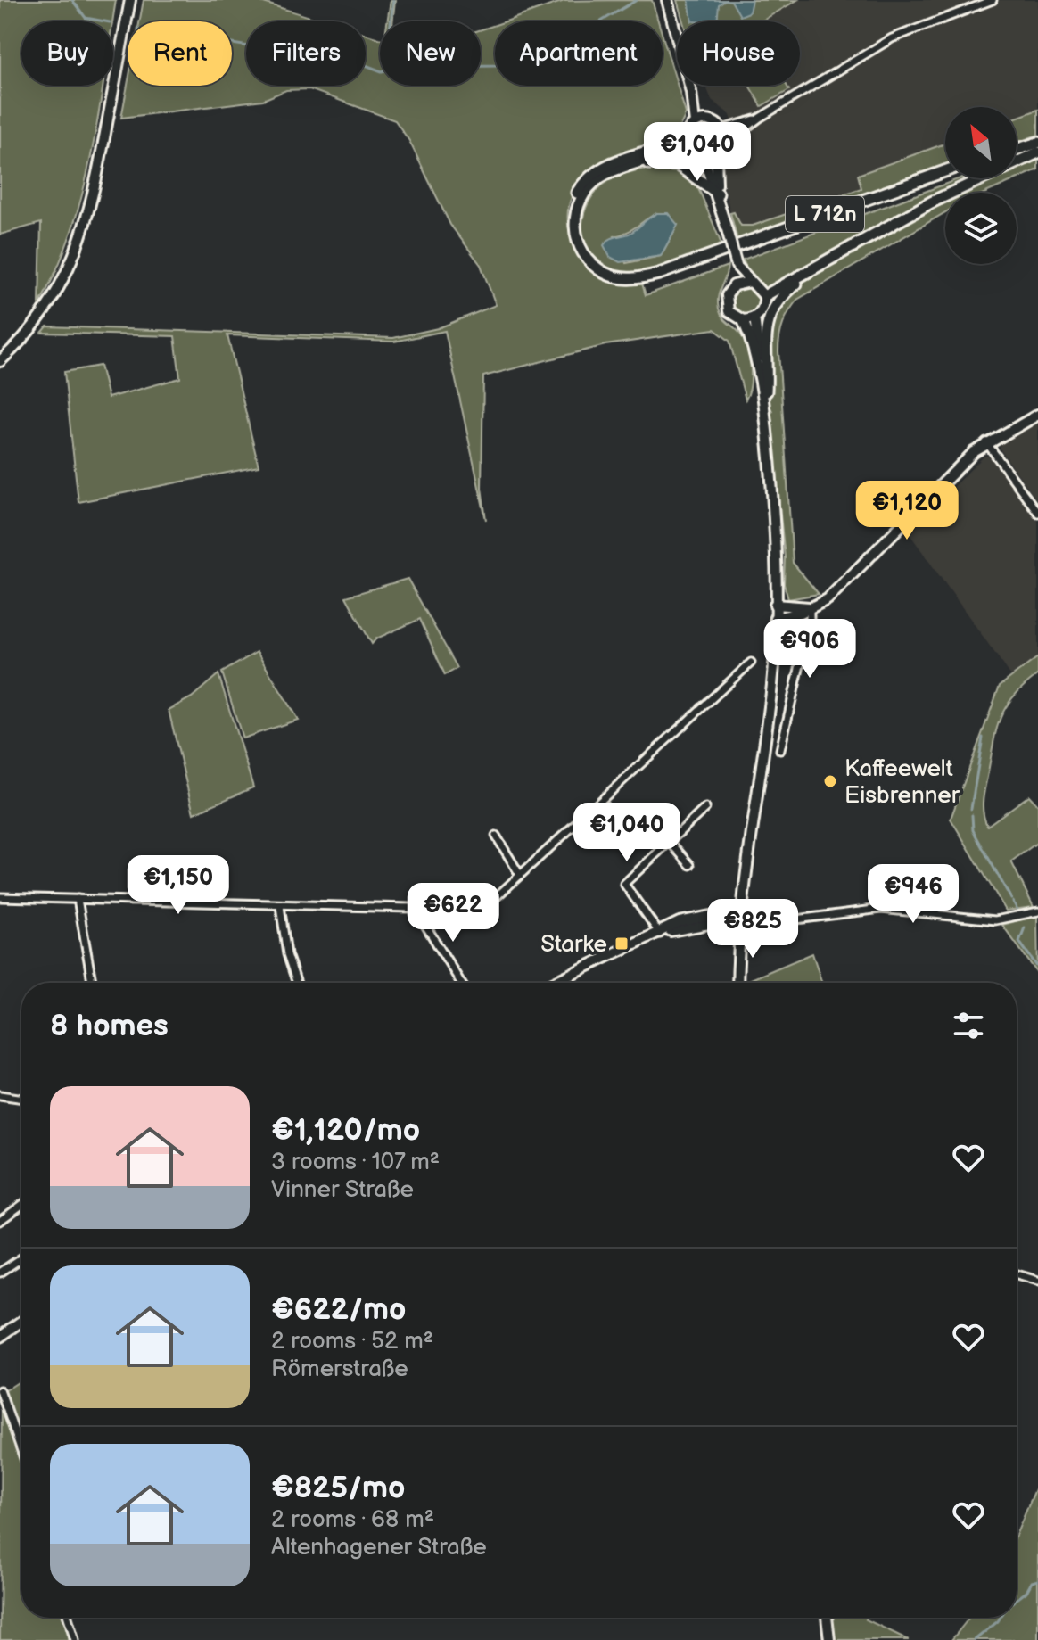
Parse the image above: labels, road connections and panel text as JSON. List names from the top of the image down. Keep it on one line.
{"streets":{"main road":["L 712n"]},"places":{"other":["Kaffeewelt Eisbrenner"],"transit":["Starke"]},"north":"top left","page":{"chip":["Buy","Rent","Filters","New","Apartment","House"],"price":["€1,040","€1,120","€906","€1,040","€1,150","€946","€622","€825"],"heading":"8 homes","list":[{"name":"€1,120/mo","note":"3 rooms · 107 m² · Vinner Straße"},{"name":"€622/mo","note":"2 rooms · 52 m² · Römerstraße"},{"name":"€825/mo","note":"2 rooms · 68 m² · Altenhagener Straße"}]}}
